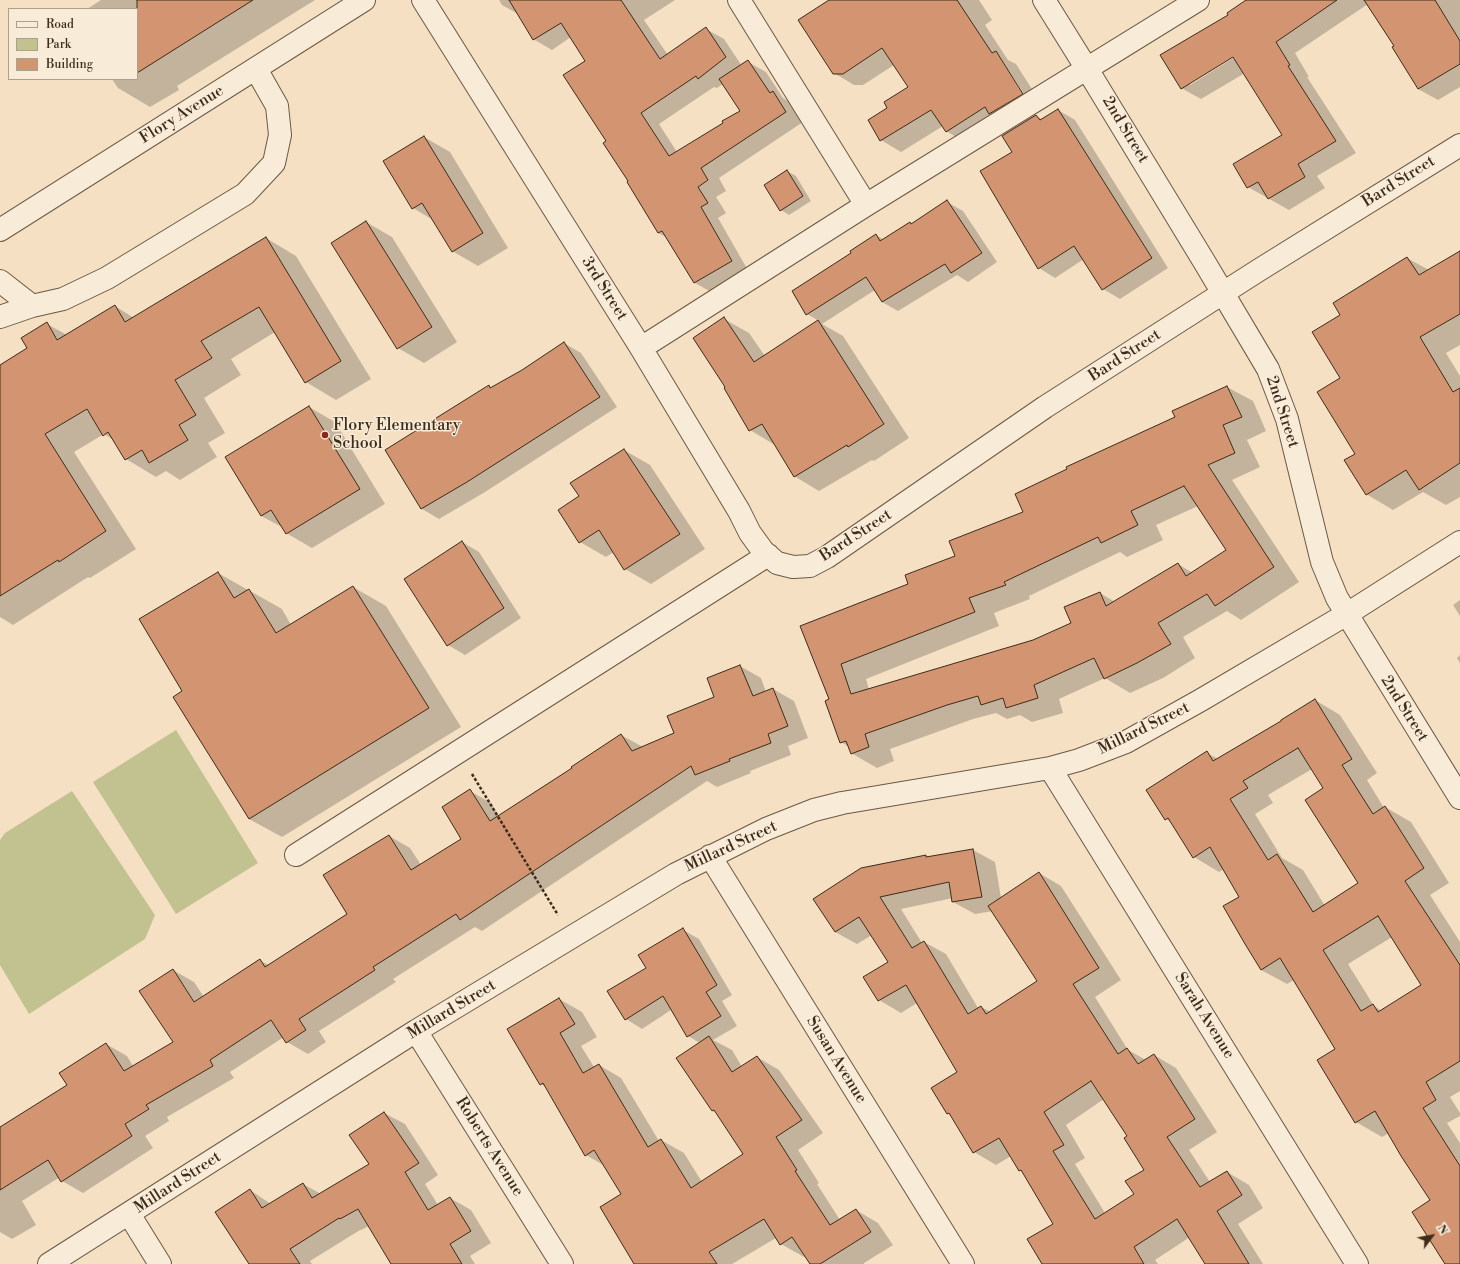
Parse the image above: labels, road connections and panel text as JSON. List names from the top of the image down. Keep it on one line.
{"streets":{"street":["Flory Avenue","2nd Street","Bard Street","3rd Street","Millard Street","Sarah Avenue","Susan Avenue","Roberts Avenue"]},"crossings":[["2nd Street","Bard Street"],["2nd Street","Millard Street"],["Bard Street","3rd Street"],["Millard Street","Sarah Avenue"],["Millard Street","Susan Avenue"],["Millard Street","Roberts Avenue"]],"places":["Flory Elementary School"],"legend":["Road","Park","Building"],"north":"top right"}
